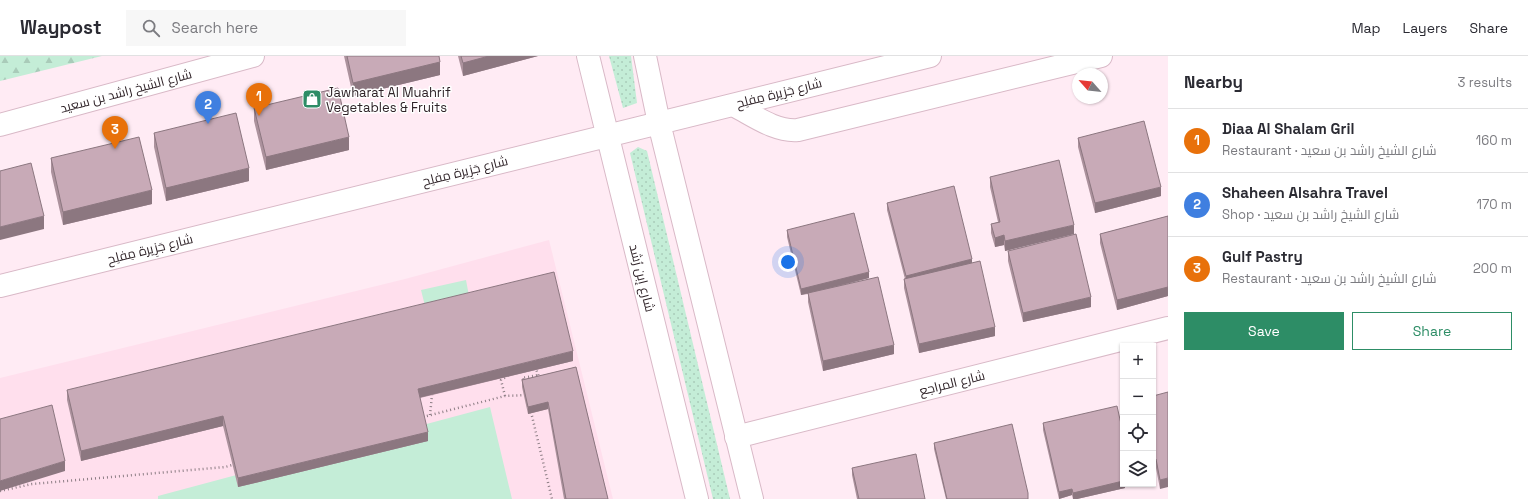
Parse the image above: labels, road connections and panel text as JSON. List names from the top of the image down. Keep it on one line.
{"streets":{"street":["شارع الشيخ راشد بن سعيد","شارع جَزِيرة مِفلِح","شارع إبن رُشد","شارع المراجع"]},"crossings":[["شارع جَزِيرة مِفلِح","شارع إبن رُشد"]],"places":{"shop":["Jawharat Al Muahrif Vegetables & Fruits"]},"north":"top left","page":{"header":"Waypost","search":"Search here","nav":["Map","Layers","Share"],"heading":["Nearby","3 results"],"pins":["1","2","3"],"list":[{"mark":"1","name":"Diaa Al Shalam Gril","note":"Restaurant · شارع الشيخ راشد بن سعيد","value":"160 m"},{"mark":"2","name":"Shaheen Alsahra Travel","note":"Shop · شارع الشيخ راشد بن سعيد","value":"170 m"},{"mark":"3","name":"Gulf Pastry","note":"Restaurant · شارع الشيخ راشد بن سعيد","value":"200 m"}],"buttons":["Save","Share"],"map_buttons":["+","−"]}}
